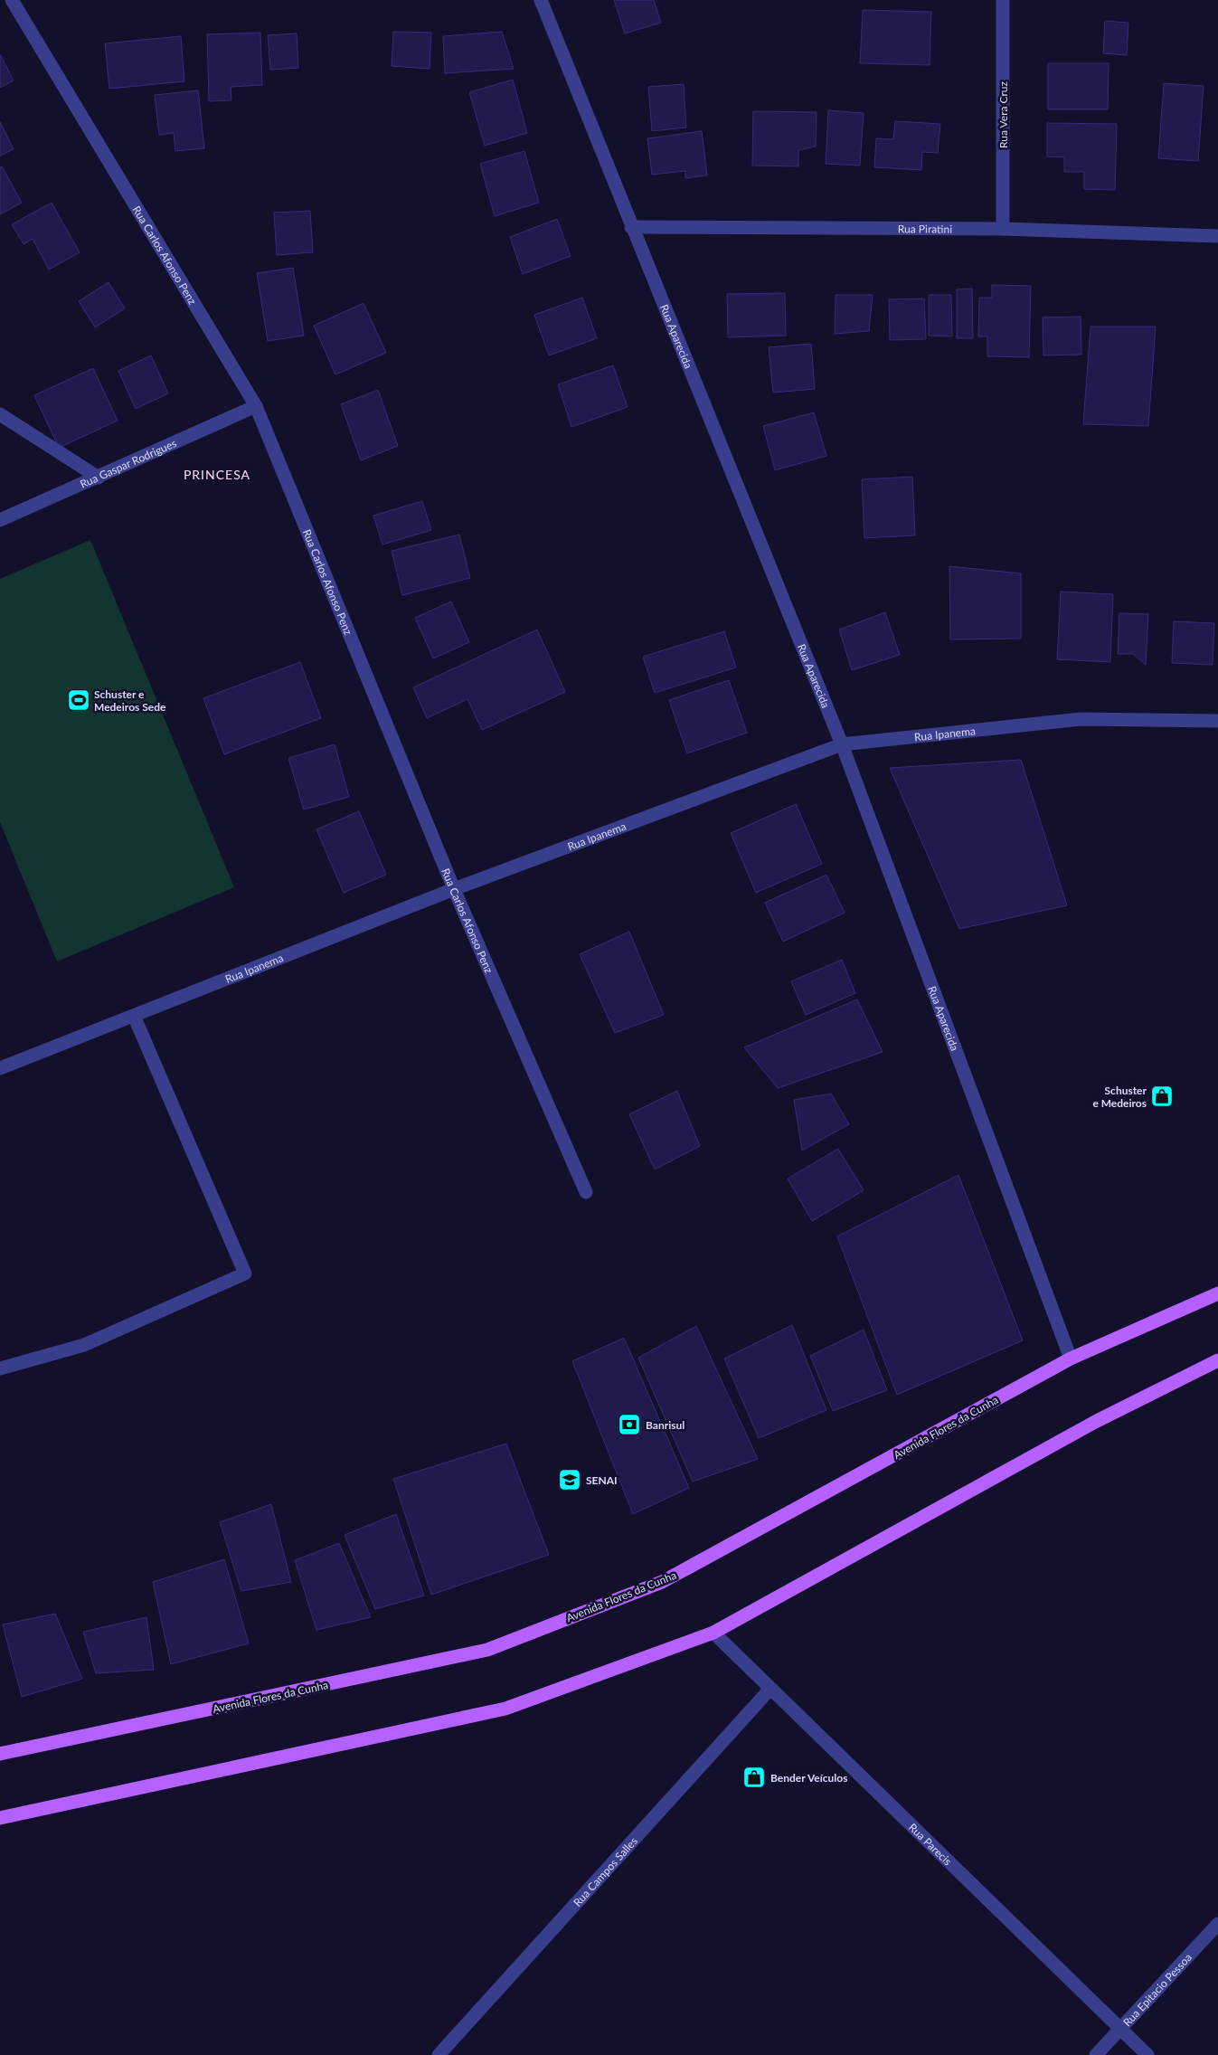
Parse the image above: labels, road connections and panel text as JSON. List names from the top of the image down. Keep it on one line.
{"streets":{"main road":["Avenida Flores da Cunha"],"street":["Rua Vera Cruz","Rua Piratini","Rua Carlos Afonso Penz","Rua Aparecida","Rua Gaspar Rodrigues","Rua Ipanema","Rua Parecis","Rua Campos Salles","Rua Epitacio Pessoa"]},"crossings":[["Rua Vera Cruz","Rua Piratini"],["Rua Piratini","Rua Aparecida"],["Rua Carlos Afonso Penz","Rua Gaspar Rodrigues"],["Rua Carlos Afonso Penz","Rua Ipanema"],["Rua Aparecida","Rua Ipanema"],["Rua Aparecida","Avenida Flores da Cunha"],["Rua Parecis","Rua Campos Salles"],["Rua Parecis","Rua Epitacio Pessoa"]],"districts":["PRINCESA"],"places":{"sports":["Schuster e Medeiros Sede"],"shop":["Schuster e Medeiros","Bender Veículos"],"bank":["Banrisul"],"school or university":["SENAI"]}}
